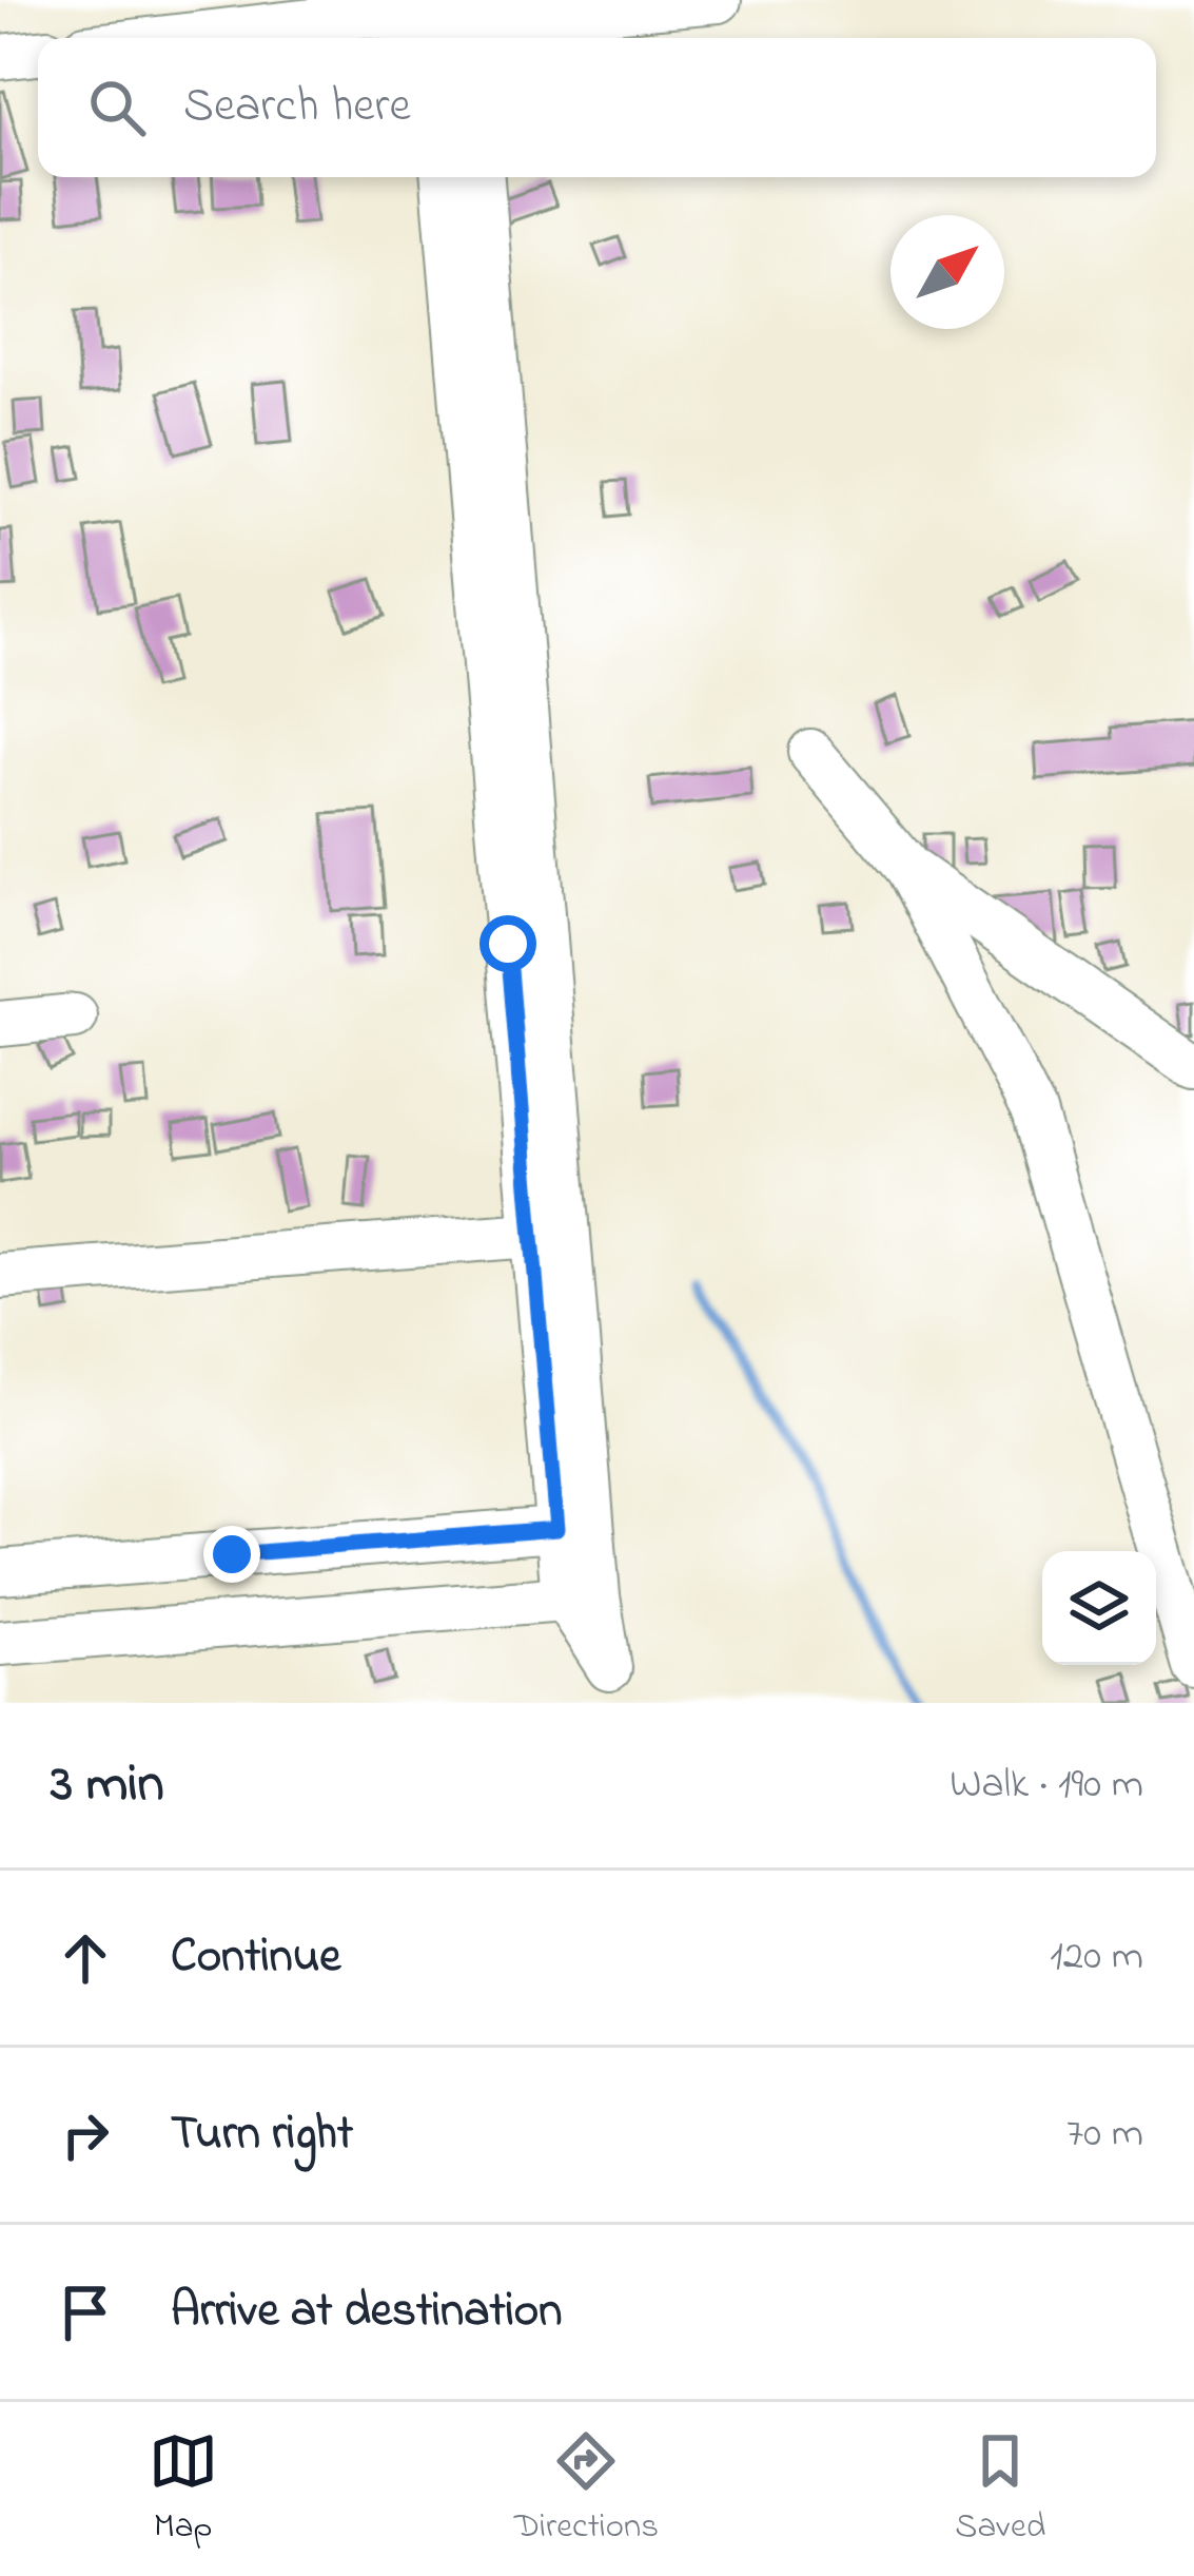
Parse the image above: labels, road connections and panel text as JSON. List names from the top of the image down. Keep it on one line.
{"north":"top right","page":{"search":"Search here","heading":["3 min","Walk · 190 m"],"list":[["Continue","120 m"],["Turn right","70 m"],"Arrive at destination"],"nav":["Map","Directions","Saved"]}}
